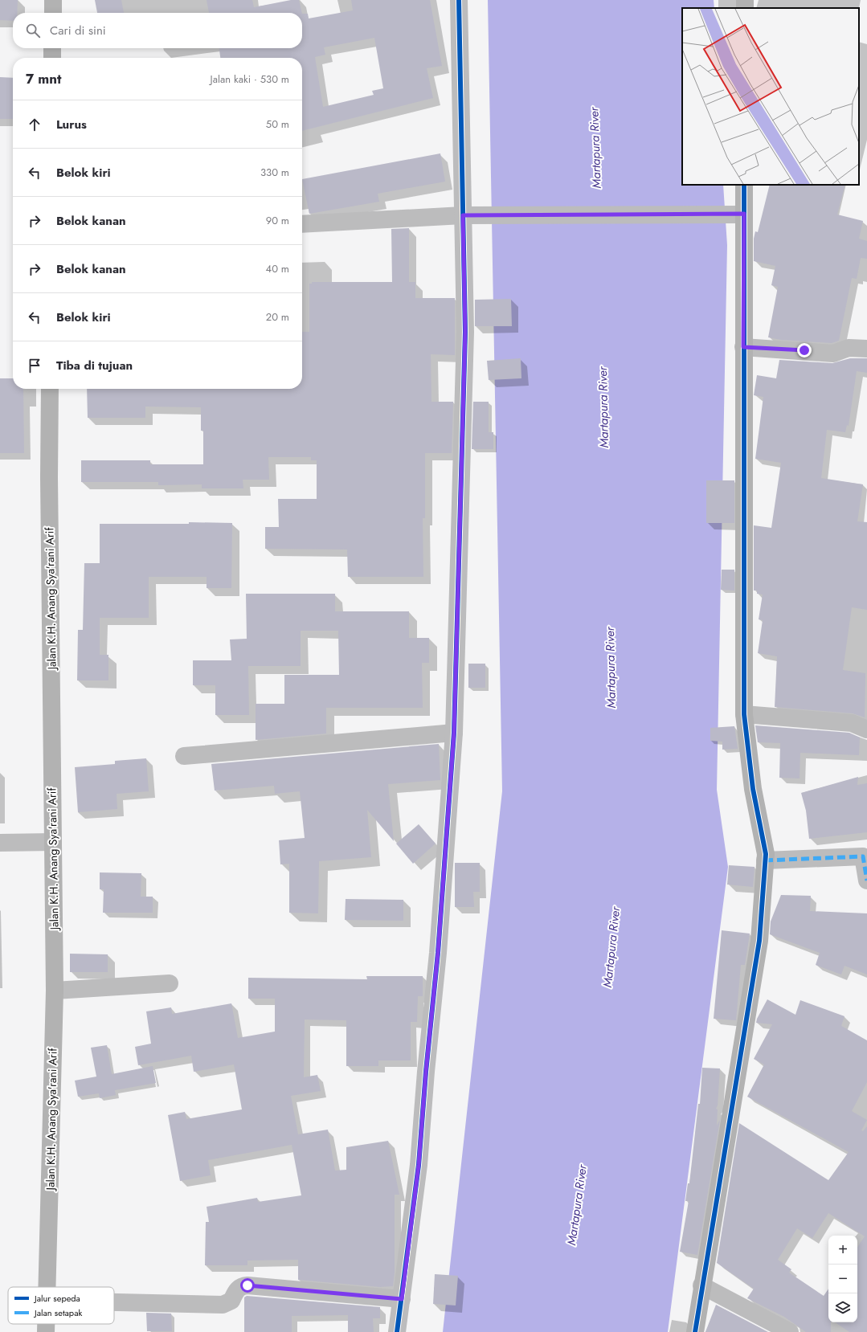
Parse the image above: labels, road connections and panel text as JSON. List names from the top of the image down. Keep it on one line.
{"streets":{"street":["Jalan K.H. Anang Sya'rani Arif"]},"water":["Martapura River"],"legend":["Jalur sepeda","Jalan setapak"],"page":{"search":"Cari di sini","heading":["7 mnt","Jalan kaki · 530 m"],"list":[["Lurus","50 m"],["Belok kiri","330 m"],["Belok kanan","90 m"],["Belok kanan","40 m"],["Belok kiri","20 m"],"Tiba di tujuan"],"map_buttons":["+","−"]}}
